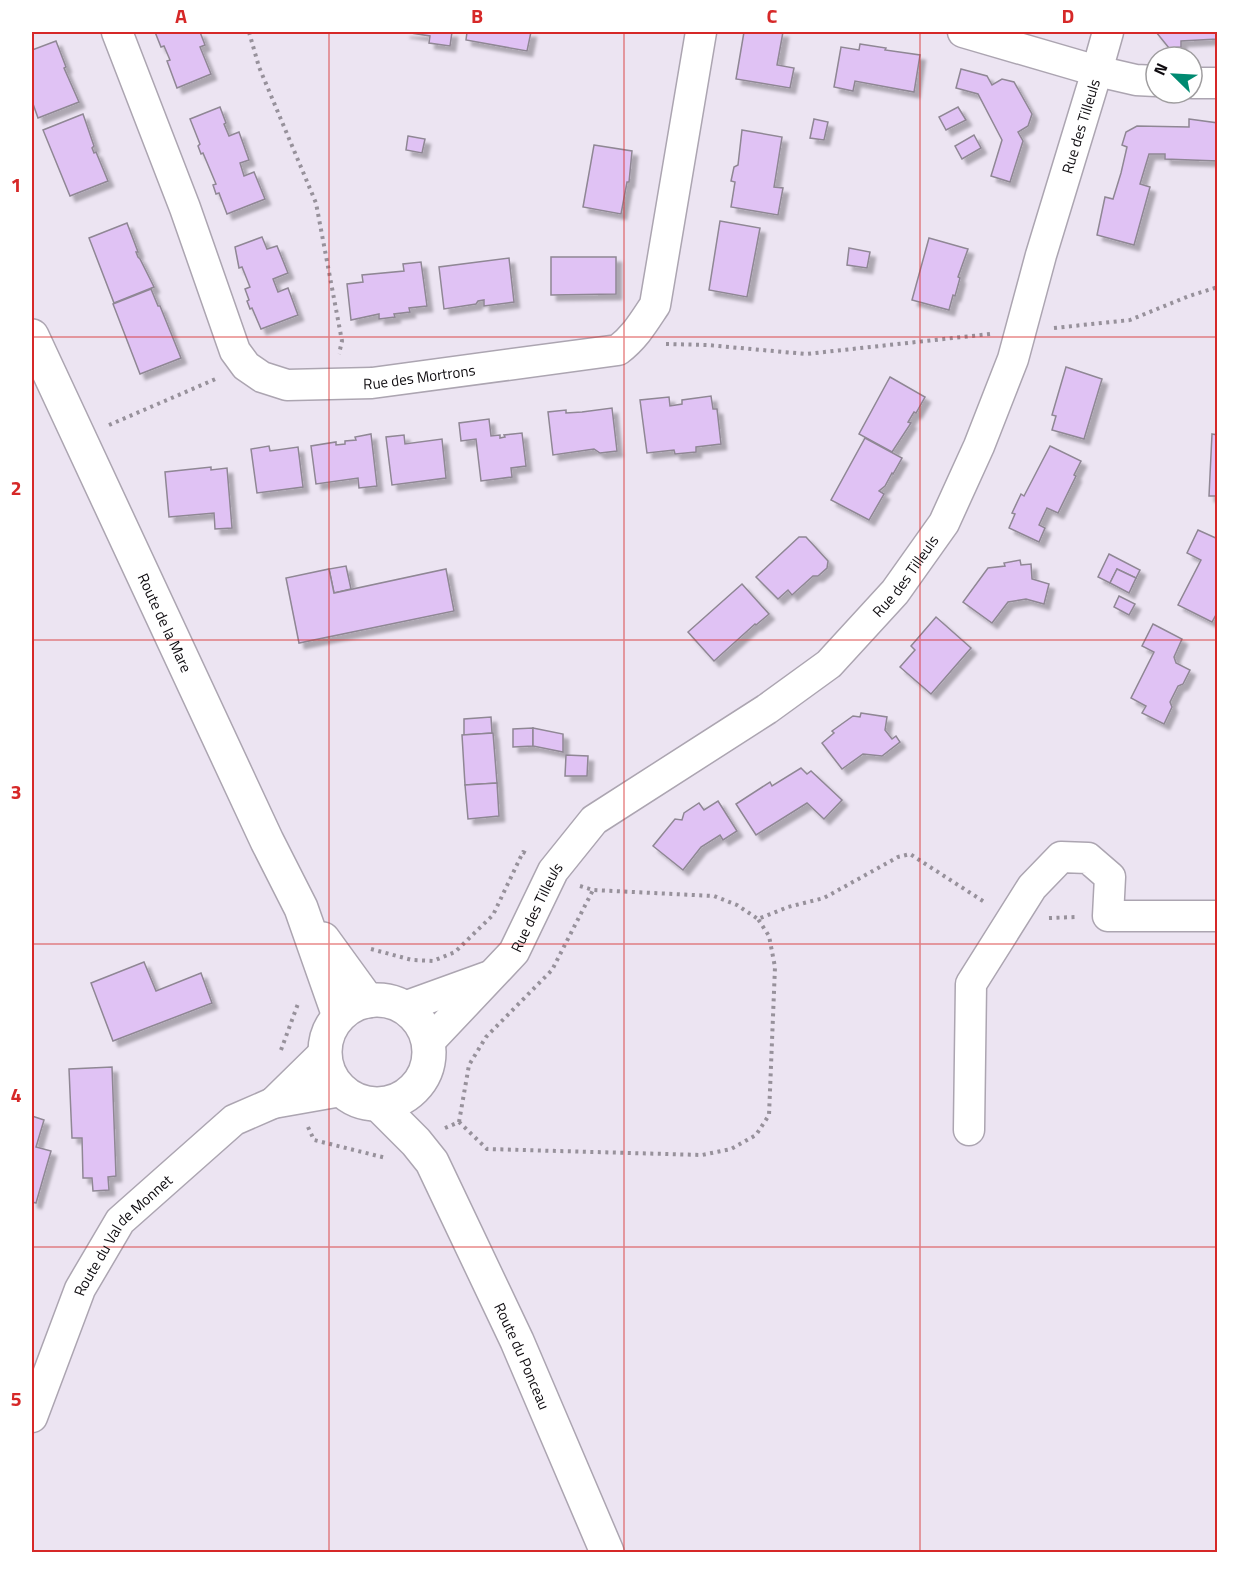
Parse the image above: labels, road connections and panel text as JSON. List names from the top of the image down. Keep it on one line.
{"streets":{"street":["Rue des Tilleuls","Rue des Mortrons","Route de la Mare","Route du Val de Monnet","Route du Ponceau"]},"crossings":[["Rue des Tilleuls","Route de la Mare"],["Rue des Tilleuls","Route du Val de Monnet"],["Rue des Tilleuls","Route du Ponceau"],["Route de la Mare","Route du Val de Monnet"],["Route de la Mare","Route du Ponceau"],["Route du Val de Monnet","Route du Ponceau"]],"north":"top left","grid":{"columns":["A","B","C","D"],"rows":["1","2","3","4","5"]}}
